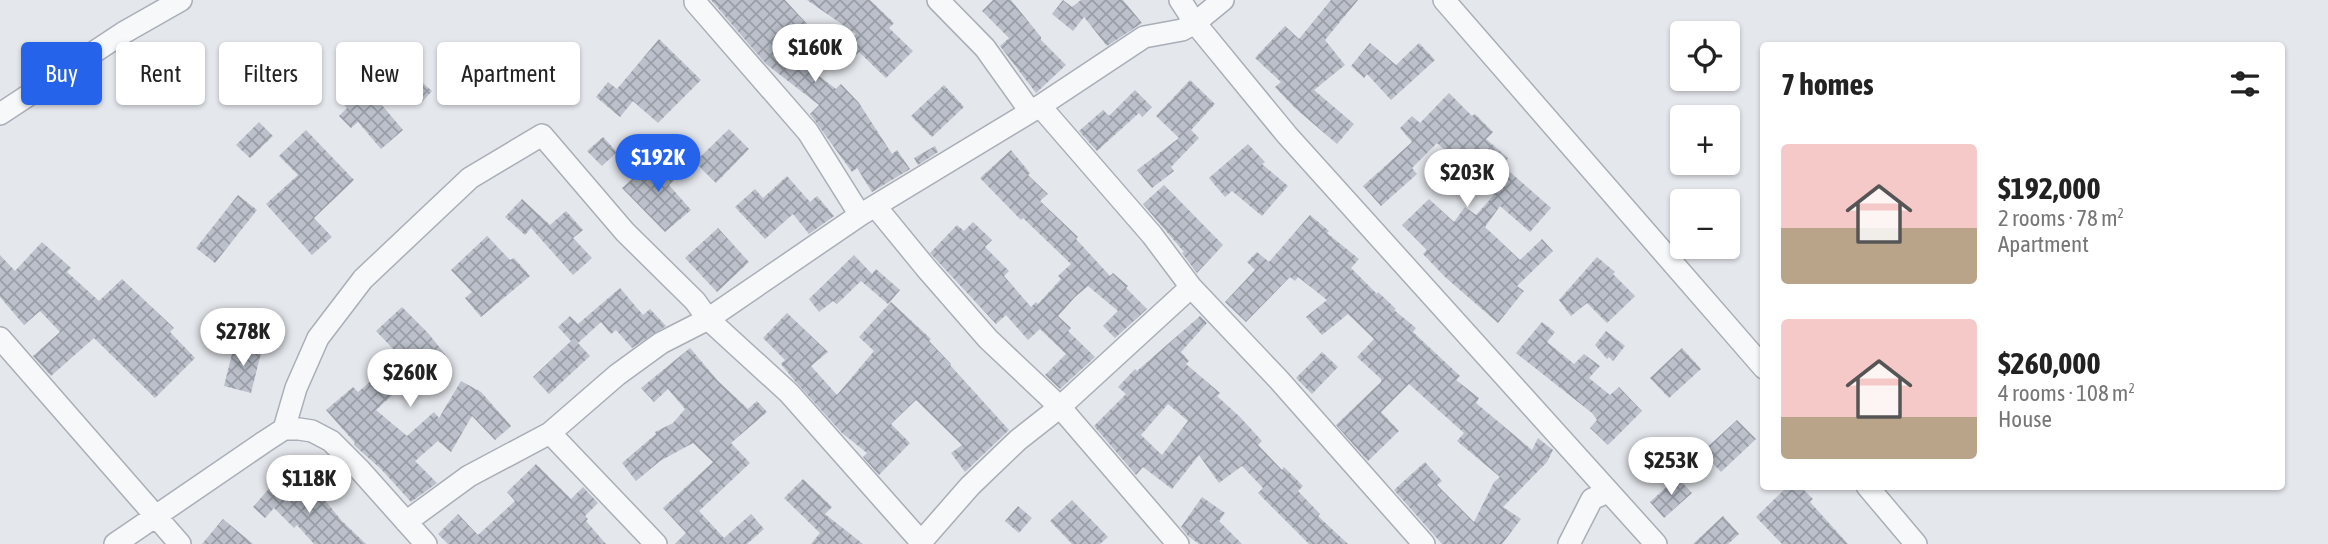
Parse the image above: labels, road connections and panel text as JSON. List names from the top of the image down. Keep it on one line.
{"page":{"map_buttons":["+","−"],"price":["$160K","$192K","$203K","$278K","$260K","$253K","$118K"],"chip":["Buy","Rent","Filters","New","Apartment"],"heading":"7 homes","list":[{"name":"$192,000","note":"2 rooms · 78 m² · Apartment"},{"name":"$260,000","note":"4 rooms · 108 m² · House"}]}}
